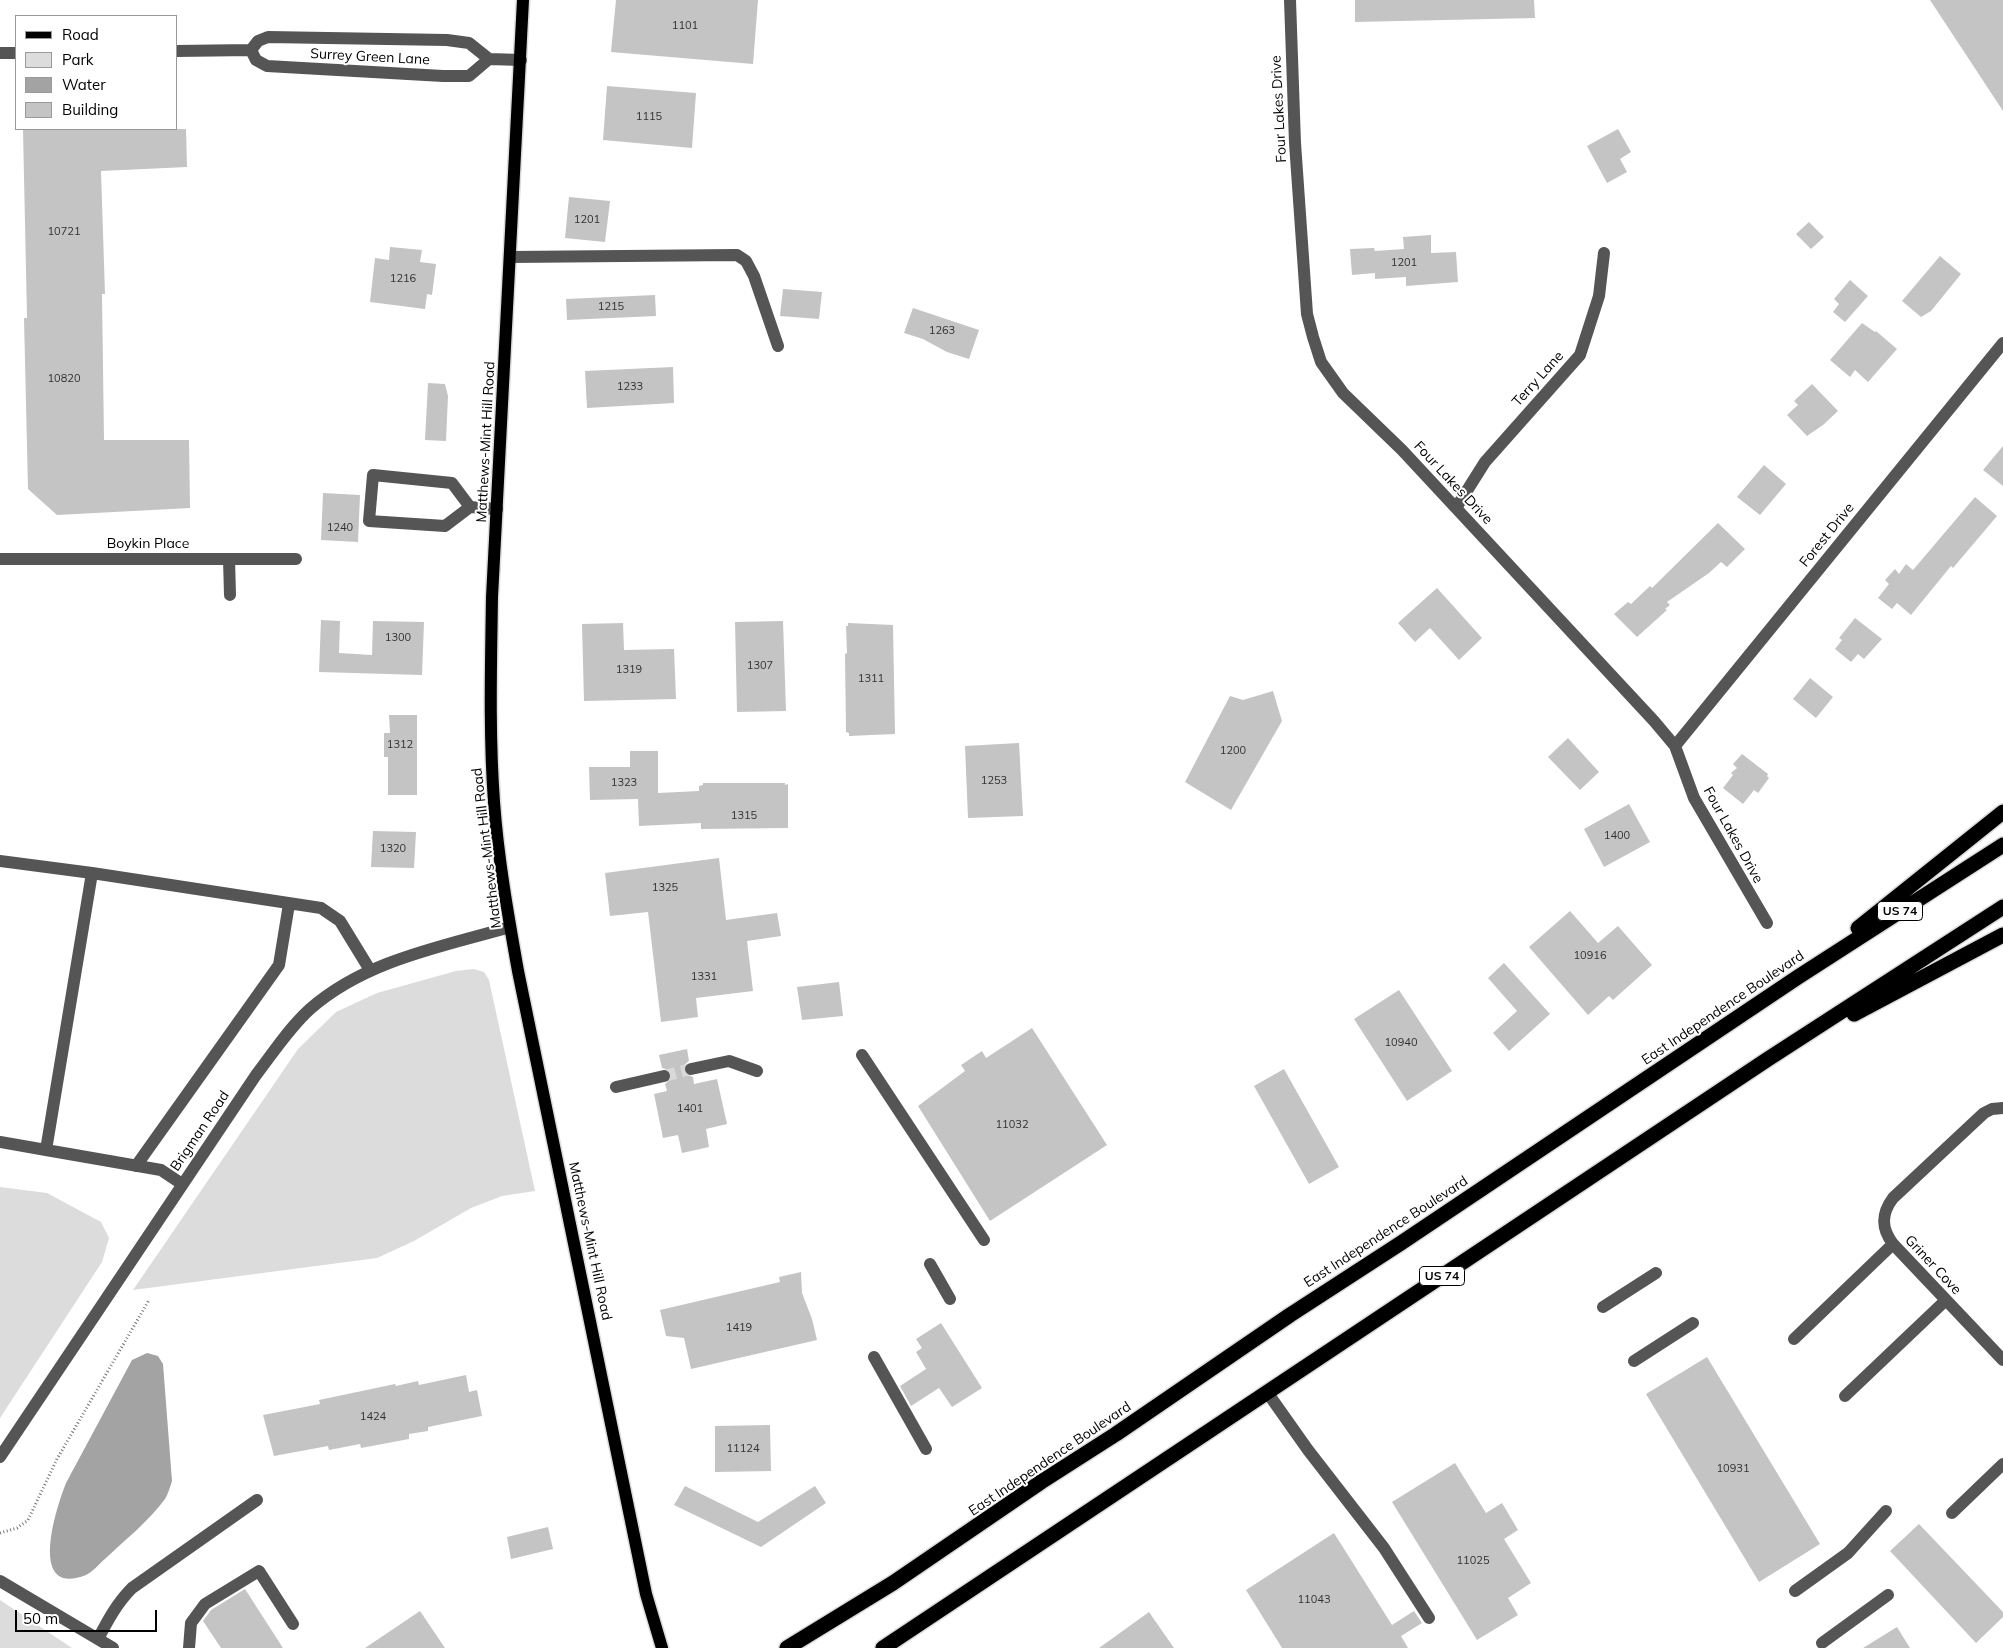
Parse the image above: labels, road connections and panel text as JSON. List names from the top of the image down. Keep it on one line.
{"streets":{"highway":["US 74","East Independence Boulevard"],"main road":["Matthews-Mint Hill Road"],"street":["Surrey Green Lane","Four Lakes Drive","Terry Lane","Forest Drive","Boykin Place","Brigman Road","Griner Cove"]},"crossings":[["Four Lakes Drive","Terry Lane"],["Four Lakes Drive","Forest Drive"],["Matthews-Mint Hill Road","Brigman Road"]],"house_numbers":["1101","1115","1201","10721","1201","1216","1215","1263","10820","1233","1240","1300","1307","1319","1311","1312","1200","1253","1323","1315","1400","1320","1325","10916","1331","10940","1401","11032","1419","1424","11124","10931","11025","11043"],"legend":["Road","Park","Water","Building"],"scale_bar":"50 m"}
